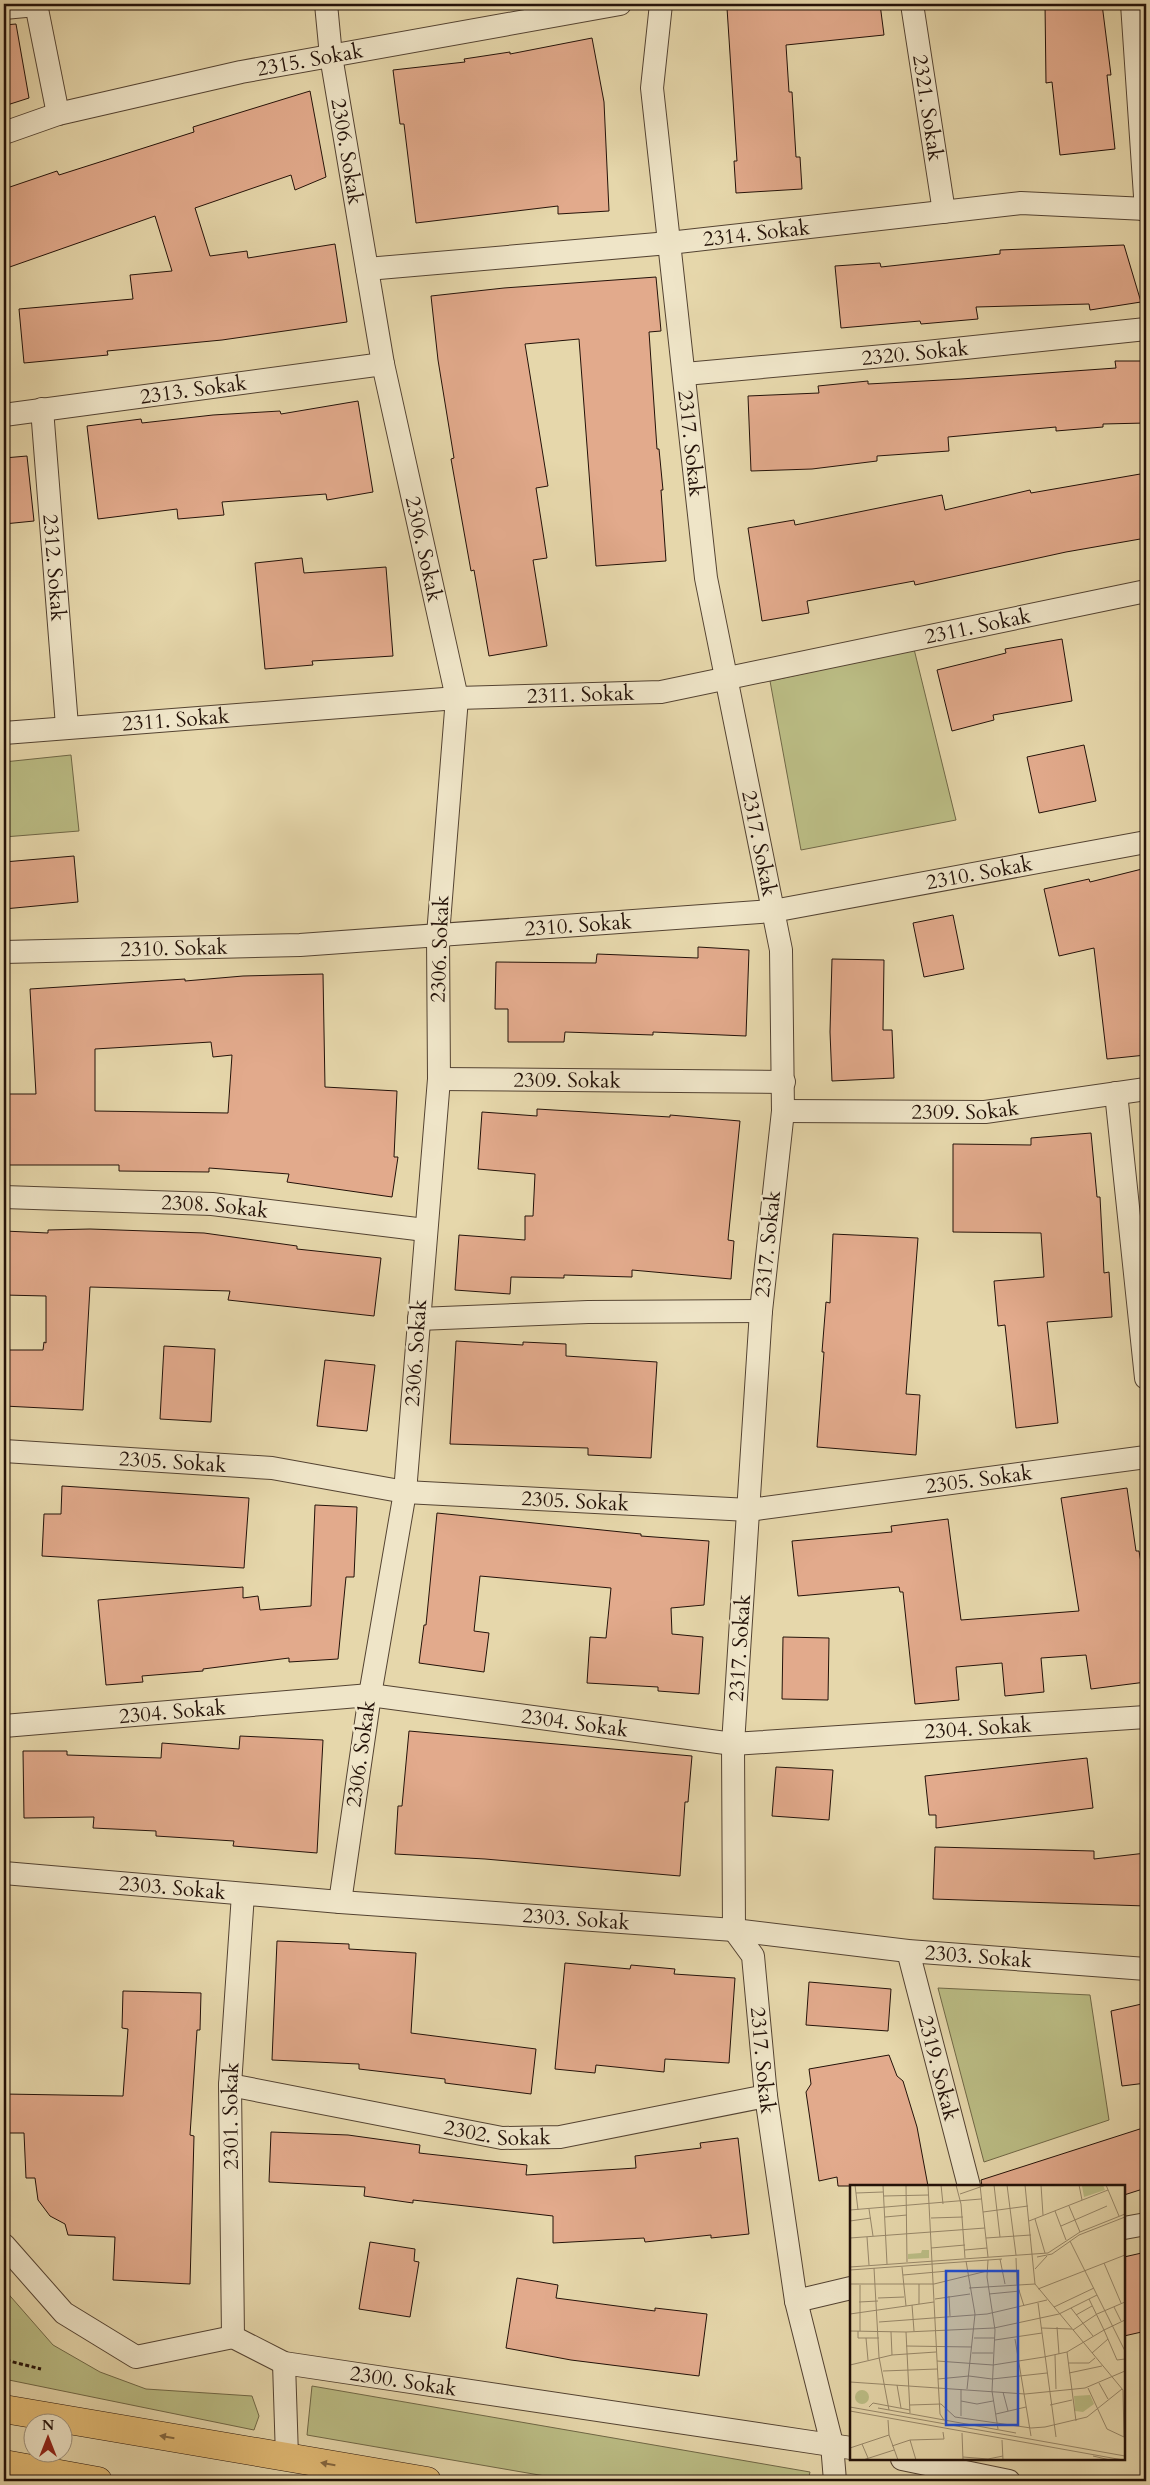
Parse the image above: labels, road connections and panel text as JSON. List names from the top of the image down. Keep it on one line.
{"streets":{"street":["2315. Sokak","2321. Sokak","2306. Sokak","2314. Sokak","2320. Sokak","2313. Sokak","2317. Sokak","2312. Sokak","2311. Sokak","2310. Sokak","2309. Sokak","2308. Sokak","2305. Sokak","2304. Sokak","2303. Sokak","2319. Sokak","2301. Sokak","2302. Sokak","2300. Sokak"]},"crossings":[["2315. Sokak","2306. Sokak"],["2321. Sokak","2314. Sokak"],["2306. Sokak","2314. Sokak"],["2306. Sokak","2313. Sokak"],["2306. Sokak","2311. Sokak"],["2306. Sokak","2310. Sokak"],["2306. Sokak","2309. Sokak"],["2306. Sokak","2308. Sokak"],["2306. Sokak","2305. Sokak"],["2306. Sokak","2304. Sokak"],["2306. Sokak","2303. Sokak"],["2314. Sokak","2317. Sokak"],["2320. Sokak","2317. Sokak"],["2313. Sokak","2312. Sokak"],["2317. Sokak","2311. Sokak"],["2317. Sokak","2310. Sokak"],["2317. Sokak","2309. Sokak"],["2317. Sokak","2305. Sokak"],["2317. Sokak","2304. Sokak"],["2317. Sokak","2303. Sokak"],["2317. Sokak","2302. Sokak"],["2317. Sokak","2300. Sokak"],["2312. Sokak","2311. Sokak"],["2303. Sokak","2319. Sokak"],["2303. Sokak","2301. Sokak"],["2301. Sokak","2302. Sokak"],["2301. Sokak","2300. Sokak"]],"north":"top"}
